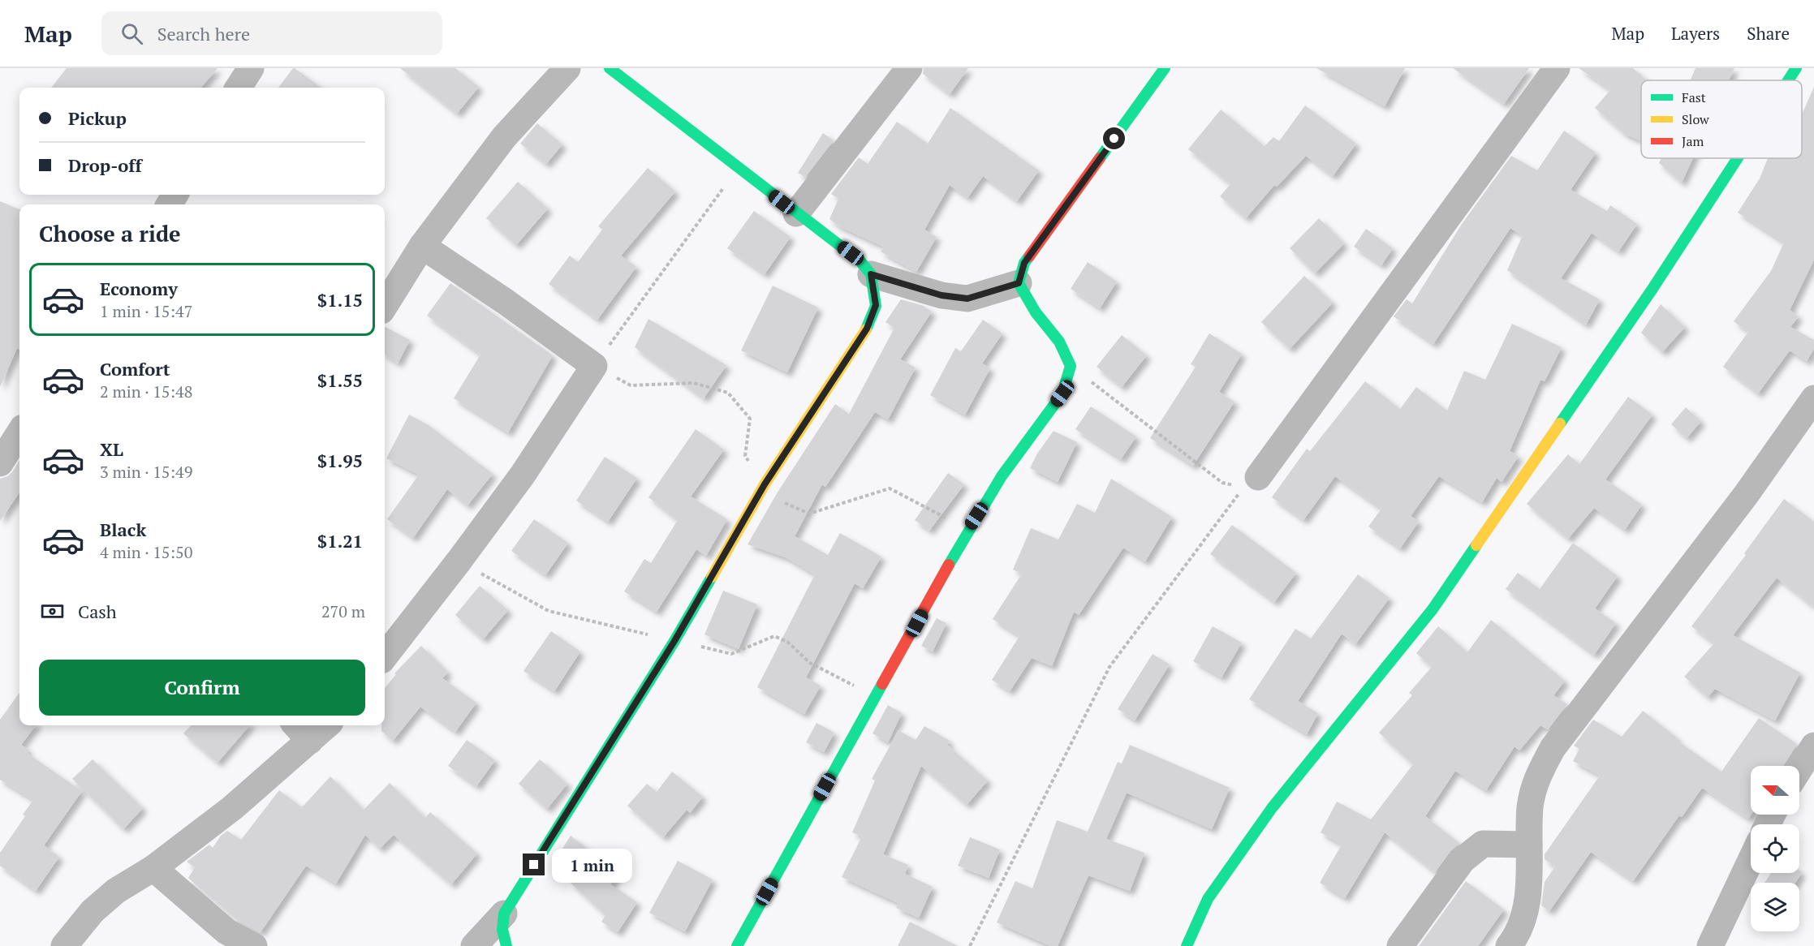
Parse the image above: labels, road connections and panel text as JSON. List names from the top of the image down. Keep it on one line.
{"legend":["Fast","Slow","Jam"],"north":"left","page":{"header":"Map","search":"Search here","nav":["Map","Layers","Share"],"banner":["Pickup","Drop-off"],"heading":"Choose a ride","list":[{"name":"Economy","note":"1 min · 15:47","value":"$1.15"},{"name":"Comfort","note":"2 min · 15:48","value":"$1.55"},{"name":"XL","note":"3 min · 15:49","value":"$1.95"},{"name":"Black","note":"4 min · 15:50","value":"$1.21"}],"pay":["Cash","270 m"],"buttons":"Confirm","bubble":"1 min"}}
